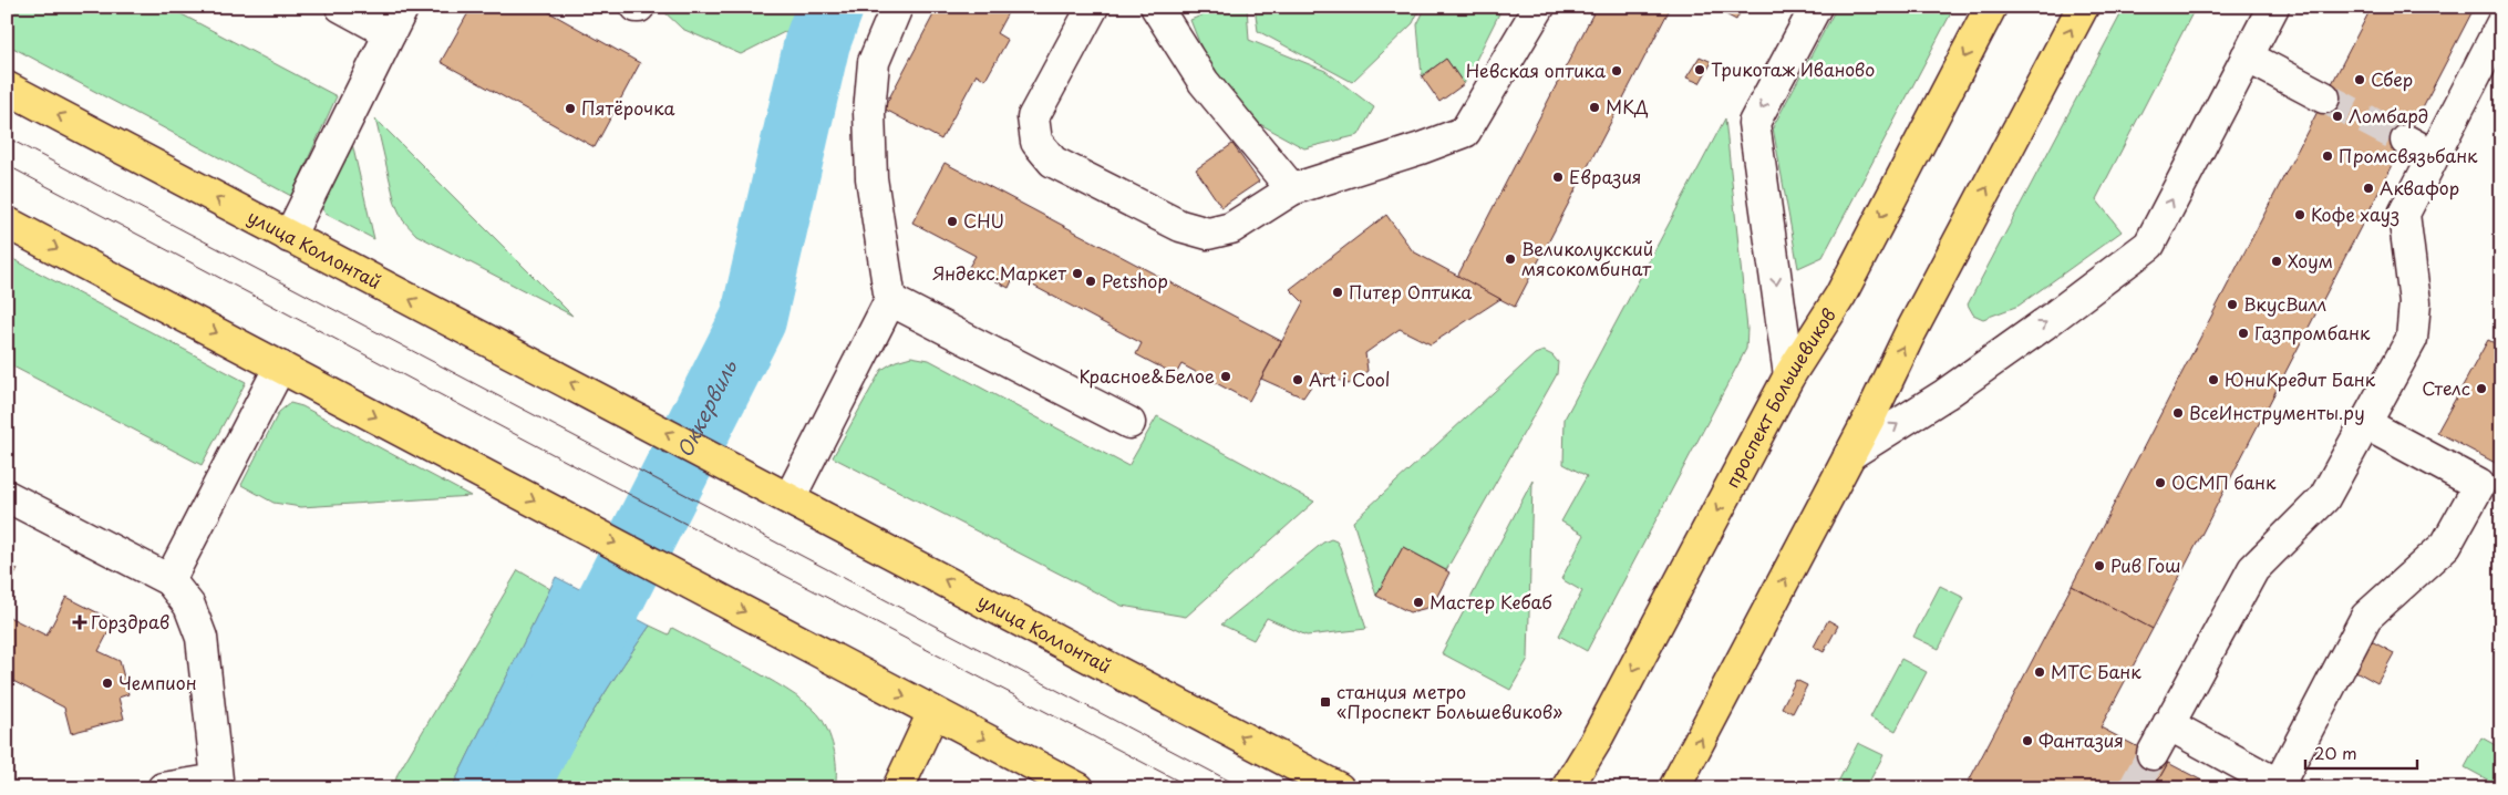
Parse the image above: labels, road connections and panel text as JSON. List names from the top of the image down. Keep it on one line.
{"streets":{"main road":["улица Коллонтай","проспект Большевиков"]},"water":["Оккервиль"],"places":{"other":["Трикотаж Иваново","Невская оптика","Сбер","МКД","Пятёрочка","Ломбард","Промсвязьбанк","Евразия","Аквафор","Кофе хауз","CHU","Великолукский мясокомбинат","Хоум","Яндекс.Маркет","Petshop","Питер Оптика","ВкусВилл","Газпромбанк","Красное&Белое","Art i Cool","ЮниКредит Банк","Стелс","ВсеИнструменты.ру","ОСМП банк","Рив Гош","Мастер Кебаб","МТС Банк","Чемпион","Фантазия"],"health":["Горздрав"],"transit":["станция метро «Проспект Большевиков»"]},"scale_bar":"20 m"}
